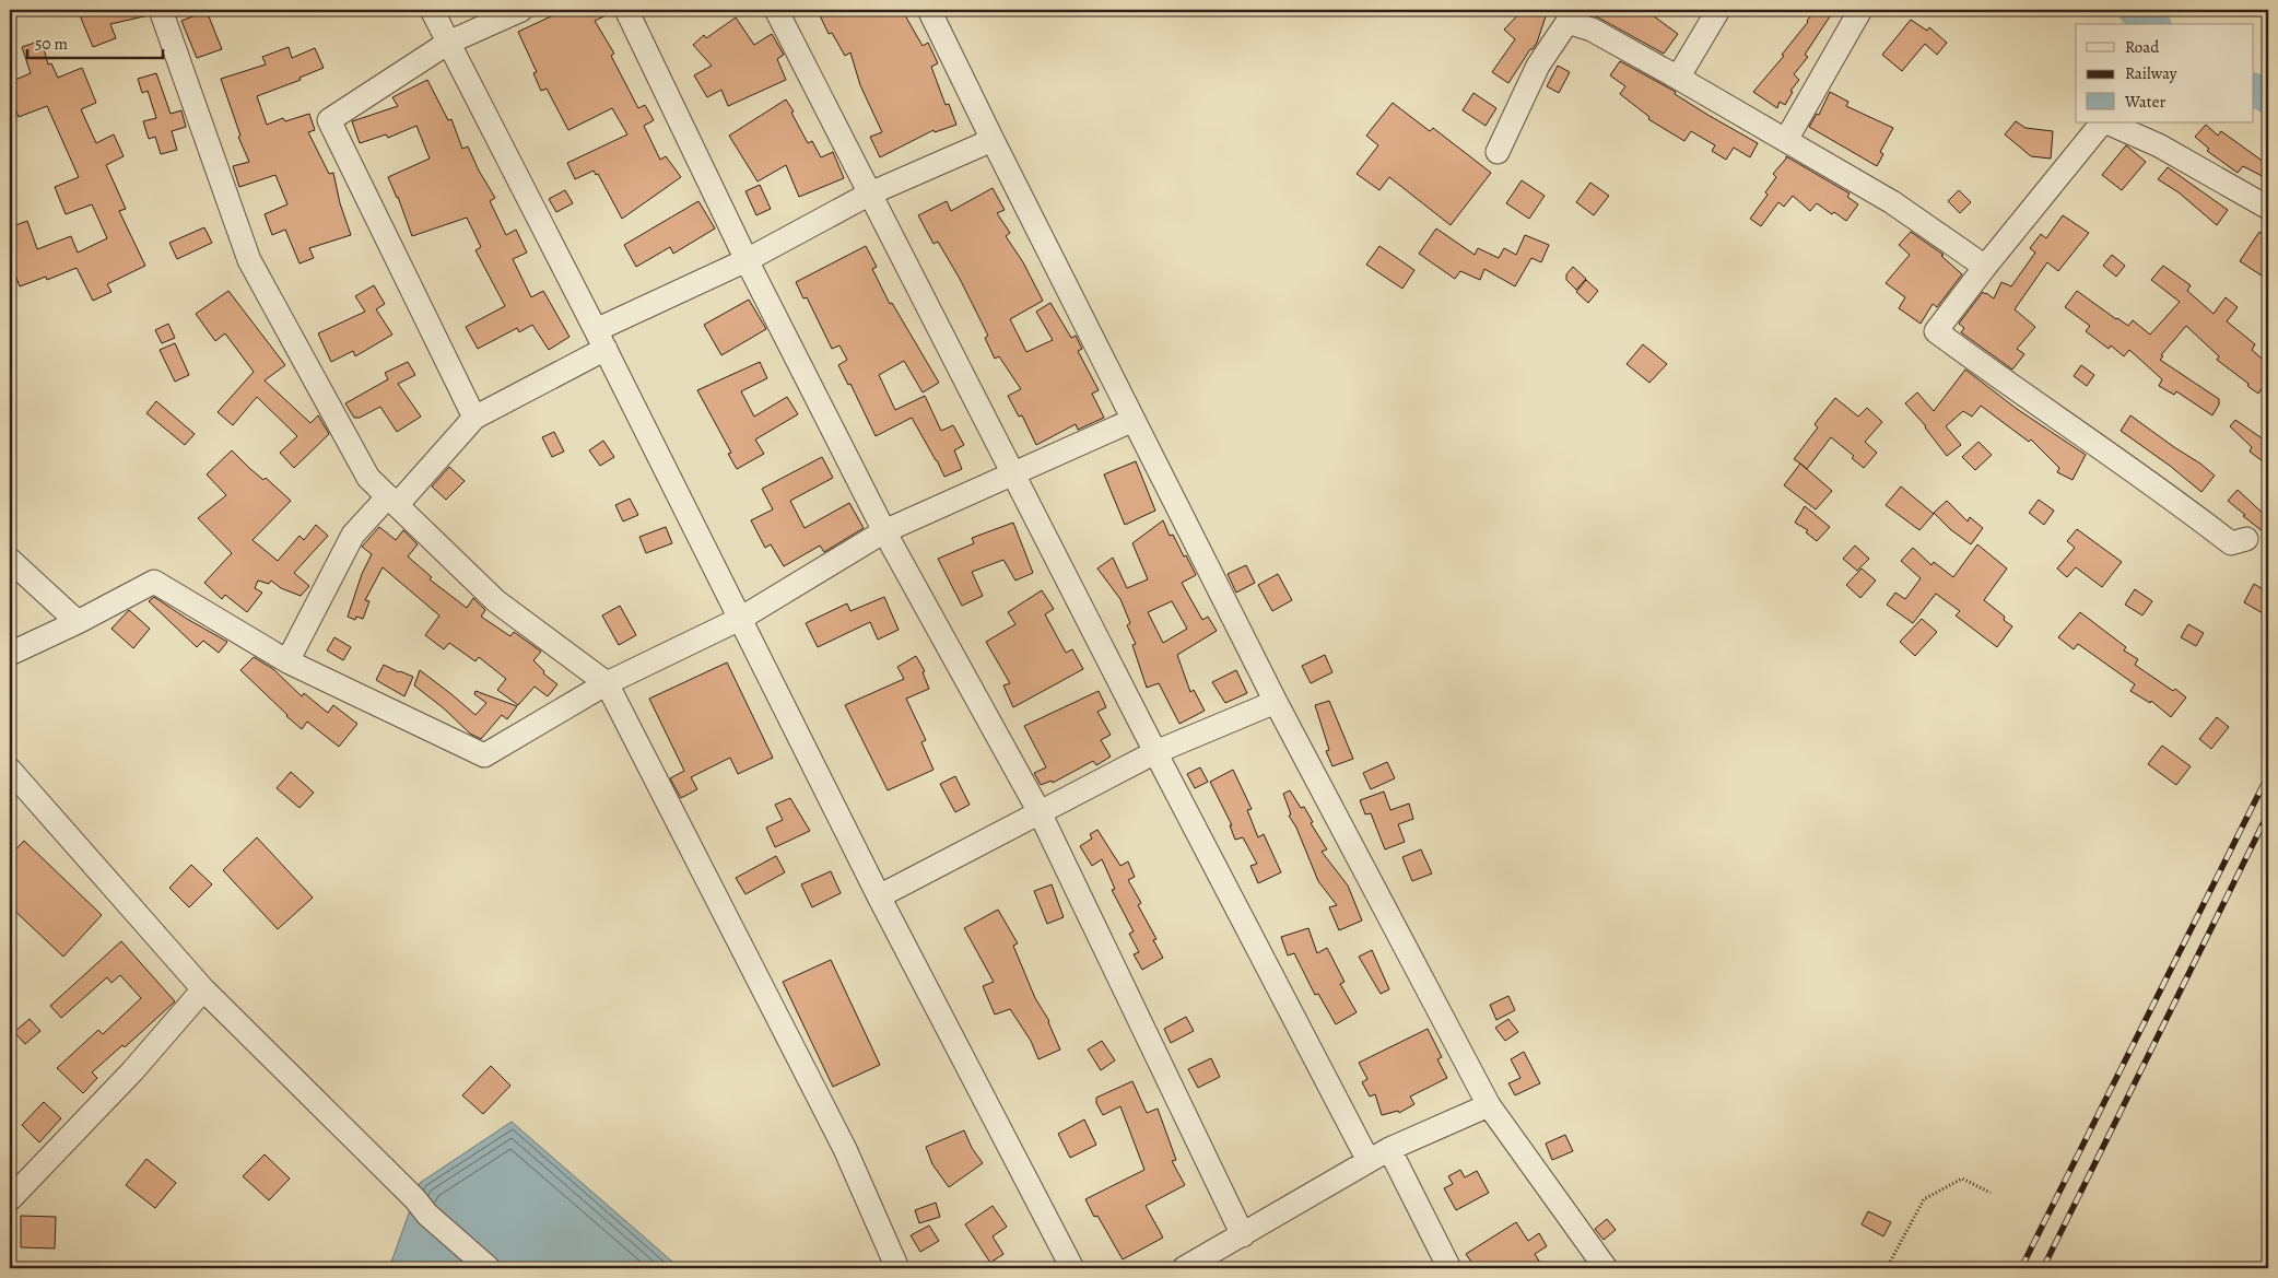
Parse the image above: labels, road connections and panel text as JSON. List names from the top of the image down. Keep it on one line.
{"legend":["Road","Railway","Water"],"scale_bar":"50 m"}
